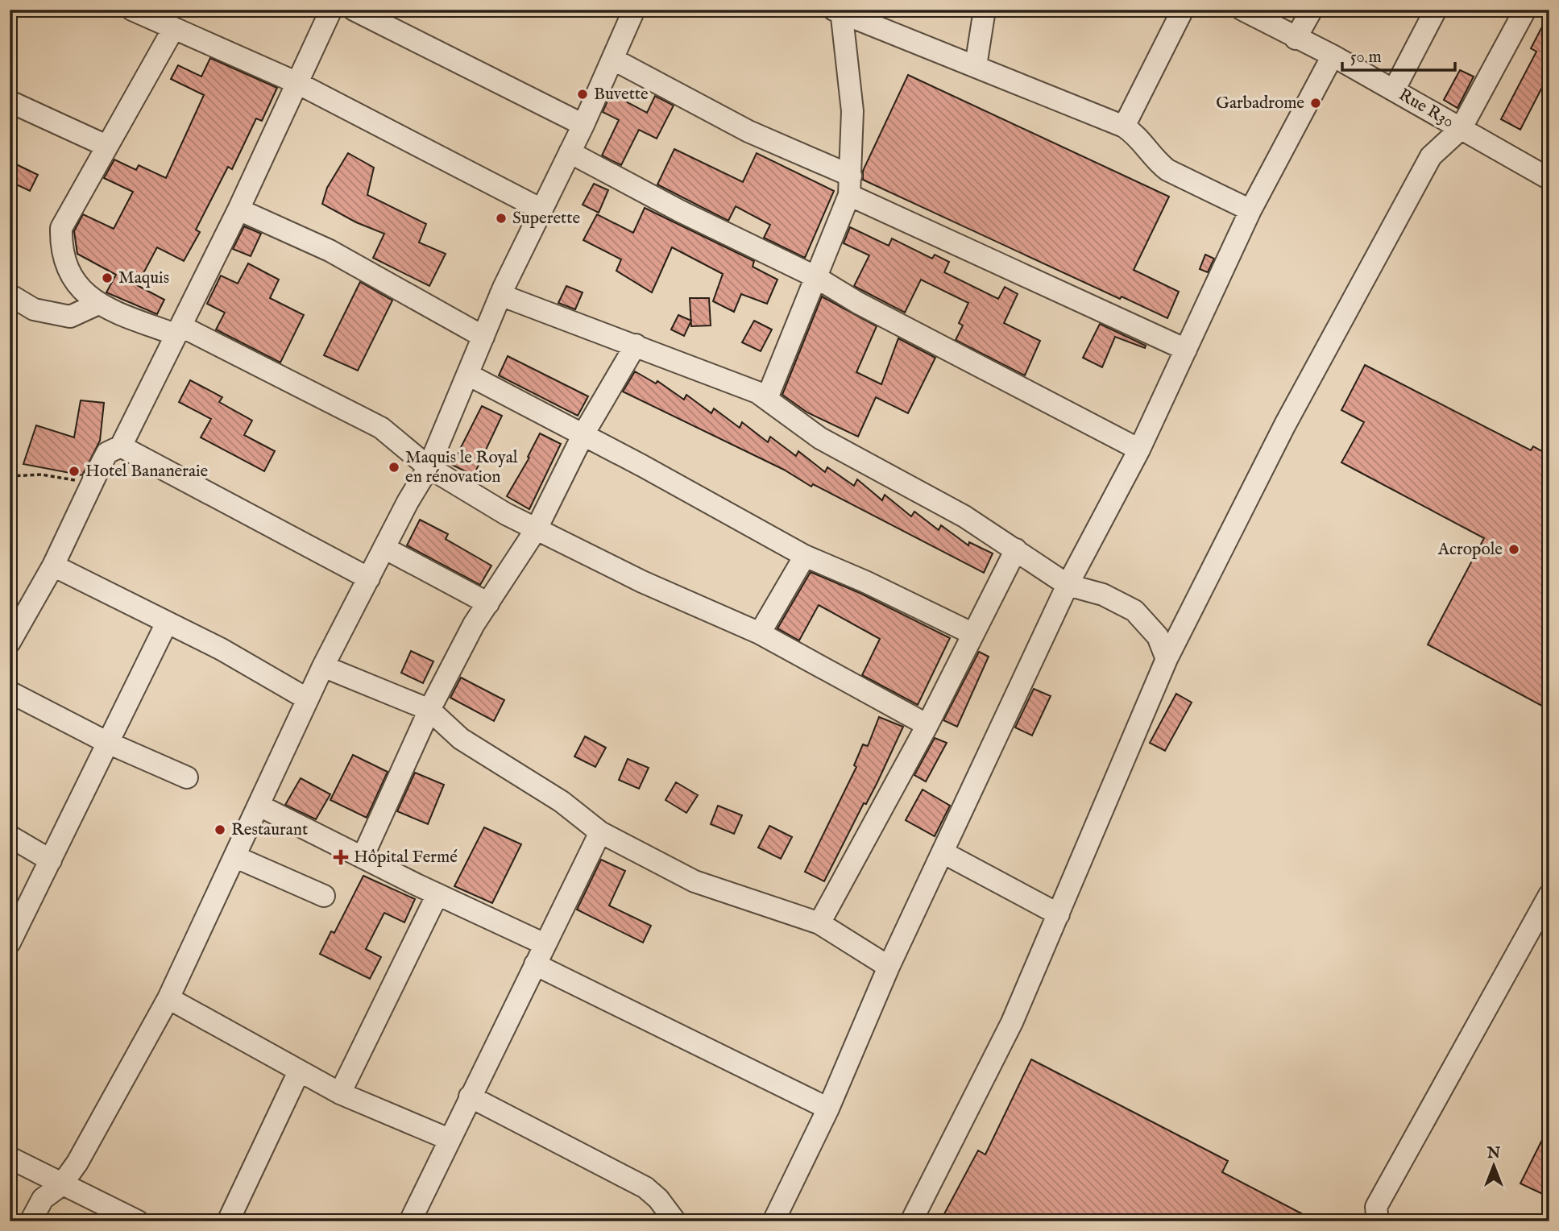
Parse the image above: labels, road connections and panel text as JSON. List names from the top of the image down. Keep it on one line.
{"streets":{"street":["Rue R30"]},"places":{"other":["Buvette","Garbadrome","Superette","Maquis","Maquis le Royal en rénovation","Hotel Bananeraie","Acropole","Restaurant"],"health":["Hôpital Fermé"]},"scale_bar":"50 m","north":"top"}
